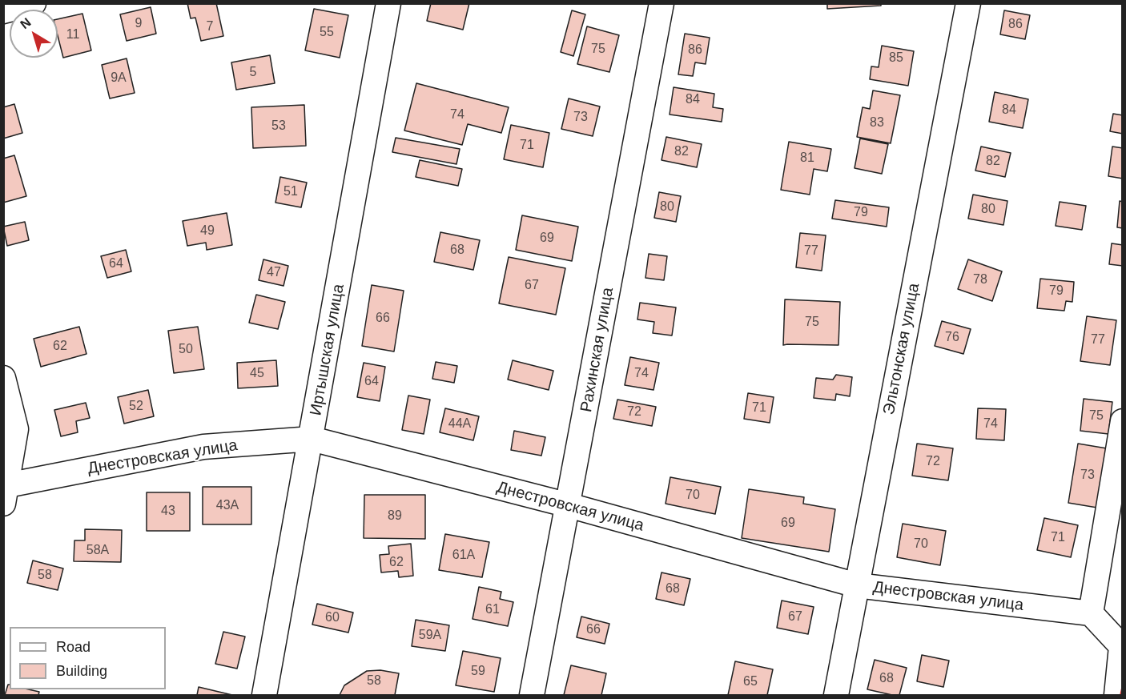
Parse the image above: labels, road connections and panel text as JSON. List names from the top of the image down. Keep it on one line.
{"streets":{"street":["Эльтонская улица","Иртышская улица","Рахинская улица","Днестровская улица"]},"crossings":[["Эльтонская улица","Днестровская улица"],["Иртышская улица","Днестровская улица"],["Рахинская улица","Днестровская улица"]],"house_numbers":["9","86","7","55","11","75","86","85","5","9А","84","84","74","73","83","53","71","82","81","82","51","80","80","79","49","69","68","77","64","47","78","67","79","66","75","76","77","62","50","45","74","64","52","71","72","75","44А","74","72","73","70","43А","43","89","69","71","70","58А","61А","62","58","68","61","67","60","66","59А","59","68","58","65"],"legend":["Road","Building"],"north":"top left"}
